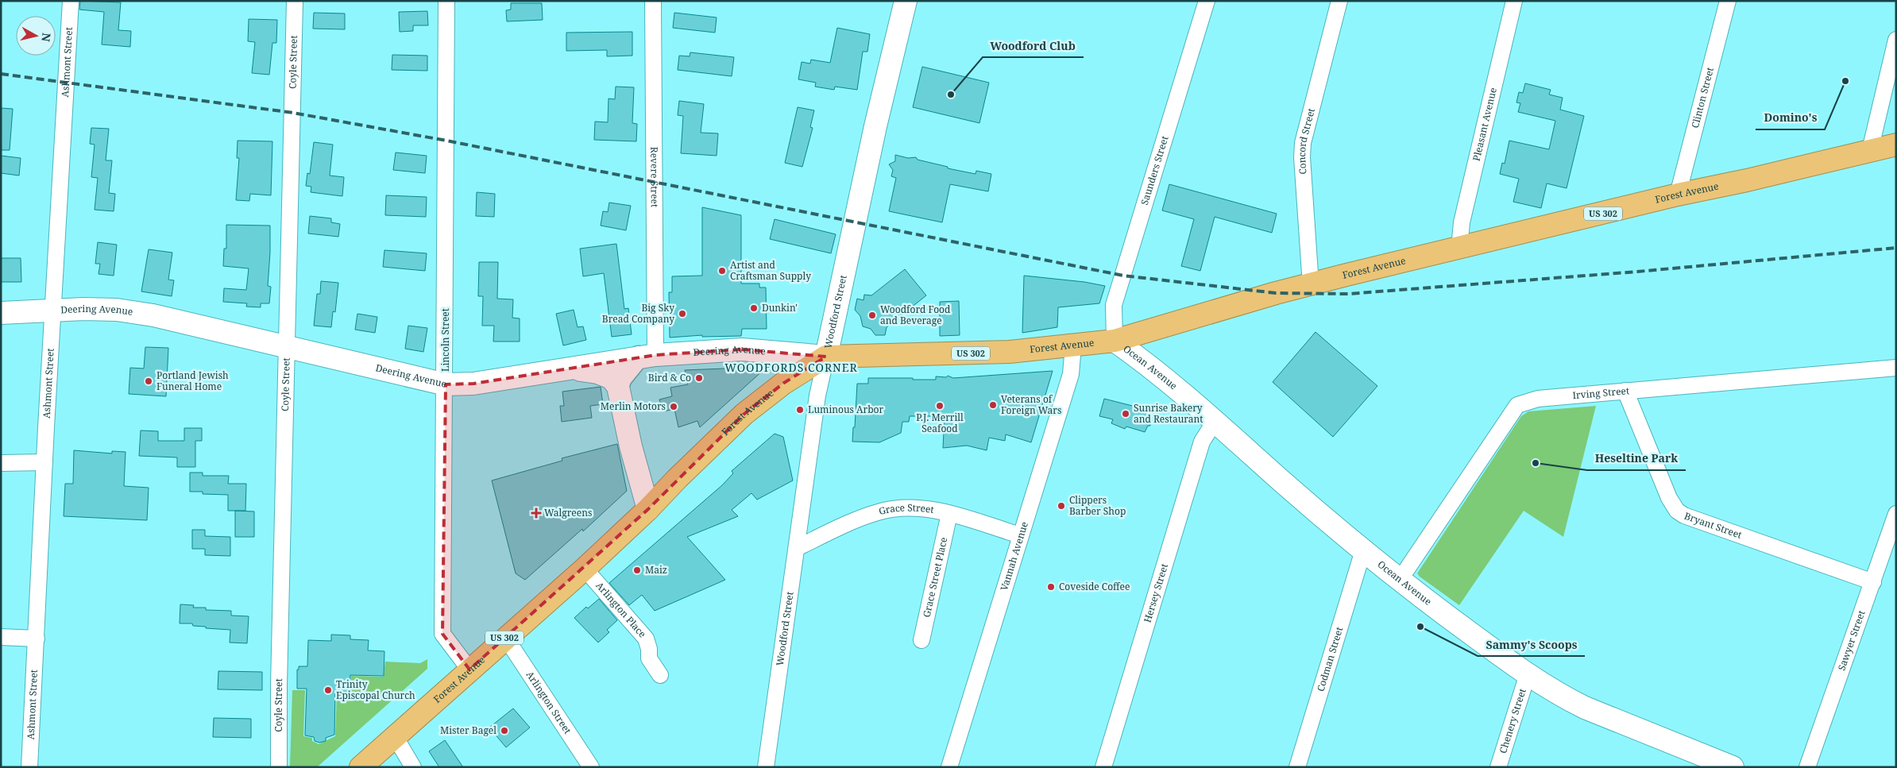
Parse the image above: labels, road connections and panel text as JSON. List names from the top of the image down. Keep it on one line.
{"streets":{"highway":["Forest Avenue","US 302"],"main road":["Woodford Street","Deering Avenue","Ocean Avenue"],"street":["Ashmont Street","Coyle Street","Clinton Street","Pleasant Avenue","Concord Street","Saunders Street","Revere Street","Lincoln Street","Irving Street","Grace Street","Bryant Street","Vannah Avenue","Grace Street Place","Hersey Street","Arlington Place","Sawyer Street","Codman Street","Arlington Street","Chenery Street"]},"crossings":[["Ashmont Street","Deering Avenue"],["Coyle Street","Deering Avenue"],["Clinton Street","Forest Avenue"],["Pleasant Avenue","Forest Avenue"],["Concord Street","Forest Avenue"],["Saunders Street","Forest Avenue"],["Saunders Street","Ocean Avenue"],["Revere Street","Deering Avenue"],["Forest Avenue","Woodford Street"],["Forest Avenue","Deering Avenue"],["Forest Avenue","Lincoln Street"],["Forest Avenue","Ocean Avenue"],["Forest Avenue","Vannah Avenue"],["Forest Avenue","Arlington Place"],["Forest Avenue","Arlington Street"],["Woodford Street","Deering Avenue"],["Woodford Street","Grace Street"],["Deering Avenue","Lincoln Street"],["Ocean Avenue","Irving Street"],["Ocean Avenue","Hersey Street"],["Ocean Avenue","Codman Street"],["Ocean Avenue","Chenery Street"],["Irving Street","Bryant Street"],["Grace Street","Vannah Avenue"],["Grace Street","Grace Street Place"],["Bryant Street","Sawyer Street"]],"districts":["WOODFORDS CORNER"],"places":{"other":["Domino's","Woodford Club","Artist and Craftsman Supply","Dunkin'","Big Sky Bread Company","Woodford Food and Beverage","Bird & Co","Portland Jewish Funeral Home","Veterans of Foreign Wars","P.J. Merrill Seafood","Merlin Motors","Luminous Arbor","Sunrise Bakery and Restaurant","Heseltine Park","Clippers Barber Shop","Maiz","Coveside Coffee","Sammy's Scoops","Trinity Episcopal Church","Mister Bagel"],"health":["Walgreens"]},"north":"right"}
